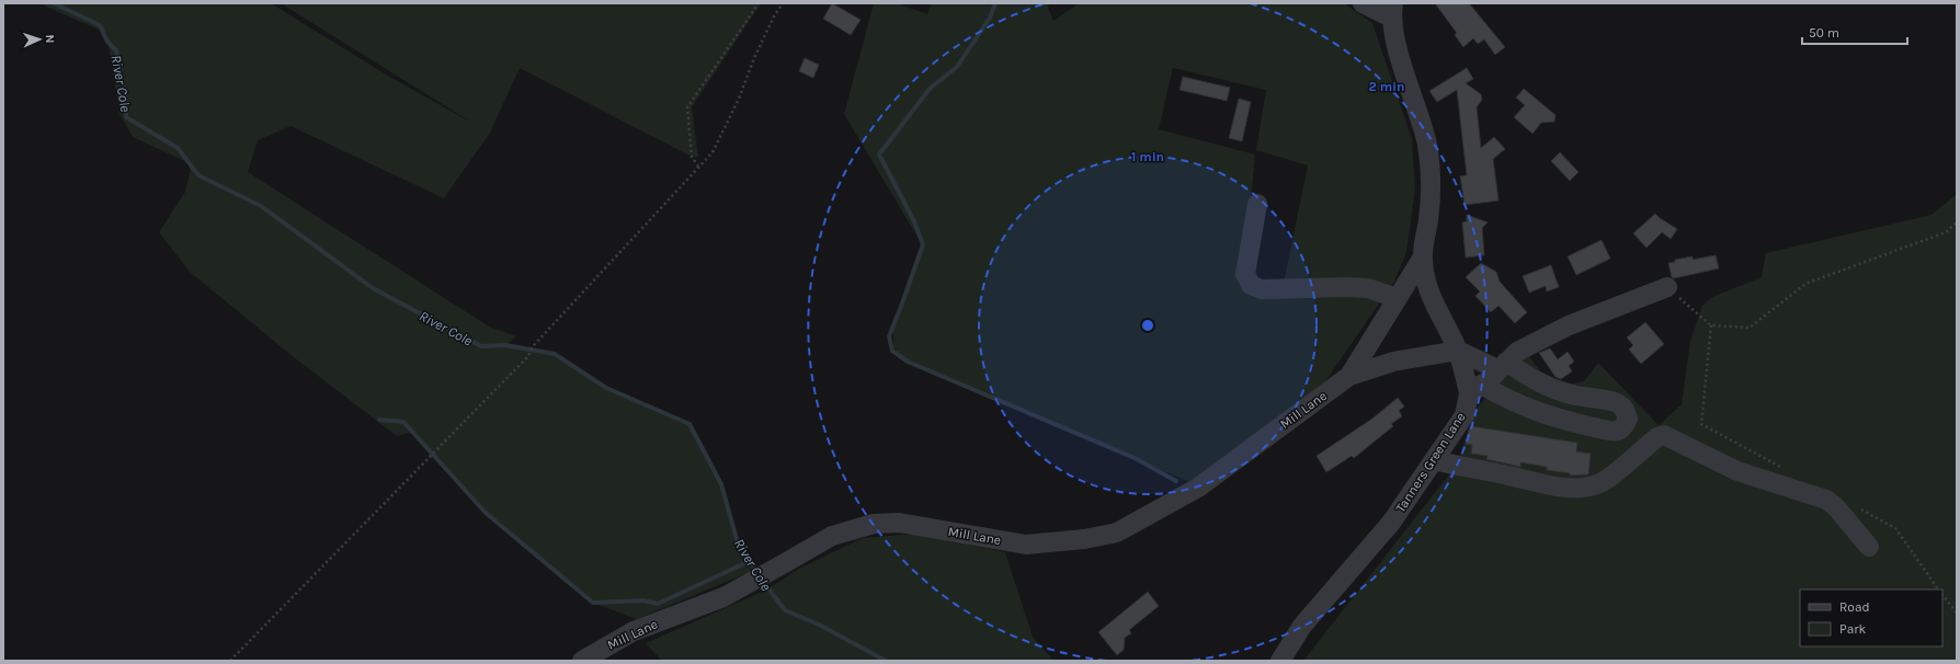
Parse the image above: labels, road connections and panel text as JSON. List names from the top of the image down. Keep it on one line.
{"streets":{"street":["Mill Lane","Tanners Green Lane"]},"crossings":[["Mill Lane","Tanners Green Lane"]],"water":["River Cole"],"legend":["Road","Park"],"scale_bar":"50 m","north":"right","rings":["2 min","1 min"]}
